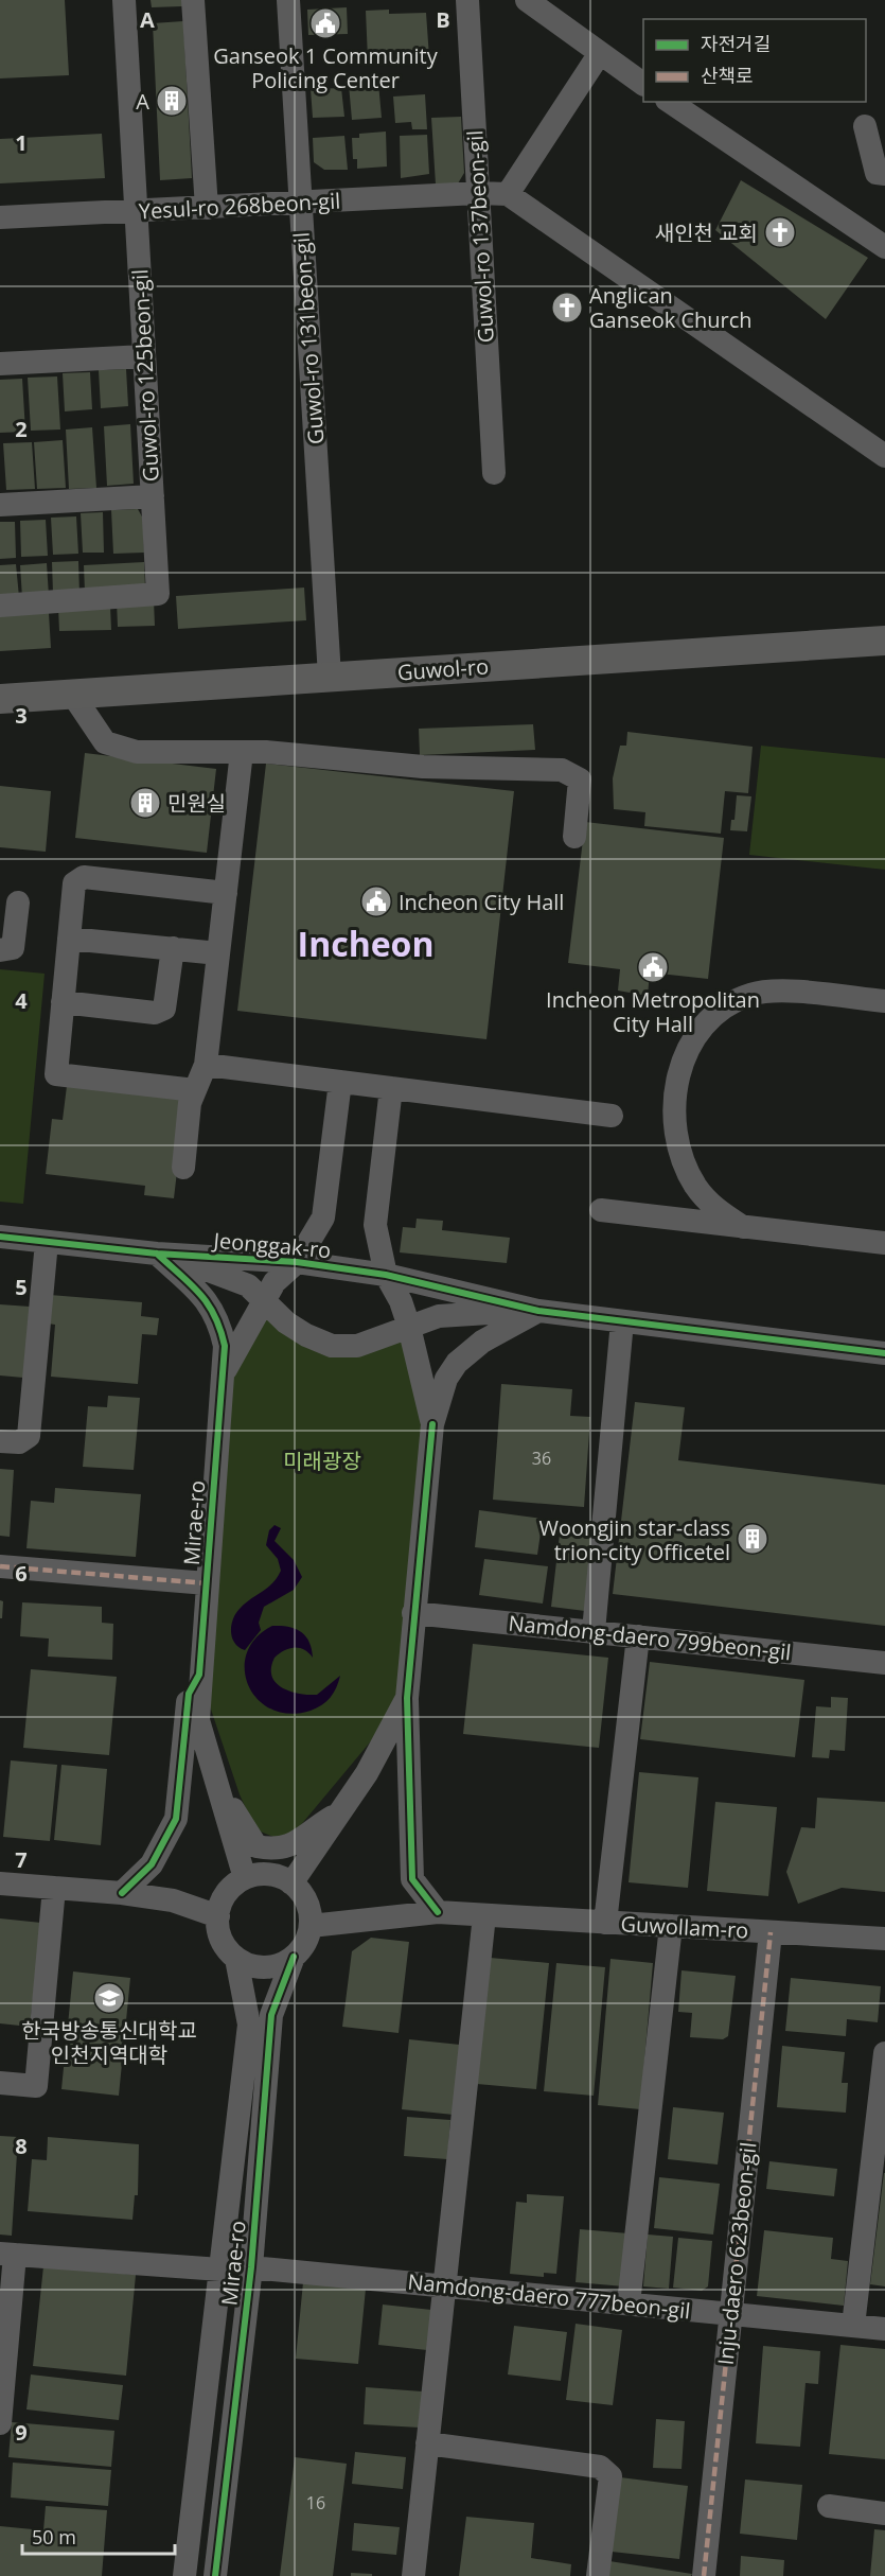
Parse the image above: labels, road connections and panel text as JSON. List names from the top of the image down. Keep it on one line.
{"streets":{"main road":["Guwol-ro"],"street":["Yesul-ro 268beon-gil","Guwol-ro 137beon-gil","Guwol-ro 131beon-gil","Guwol-ro 125beon-gil","Jeonggak-ro","Mirae-ro","Namdong-daero 799beon-gil","Guwollam-ro","Inju-daero 623beon-gil","Namdong-daero 777beon-gil"]},"crossings":[["Yesul-ro 268beon-gil","Guwol-ro 137beon-gil"],["Yesul-ro 268beon-gil","Guwol-ro 131beon-gil"],["Yesul-ro 268beon-gil","Guwol-ro 125beon-gil"],["Guwol-ro 131beon-gil","Guwol-ro"],["Jeonggak-ro","Mirae-ro"],["Mirae-ro","Guwollam-ro"],["Mirae-ro","Namdong-daero 777beon-gil"],["Guwollam-ro","Inju-daero 623beon-gil"],["Inju-daero 623beon-gil","Namdong-daero 777beon-gil"]],"districts":["Incheon"],"parks":["미래광장"],"places":{"public building":["Ganseok 1 Community Policing Center","Incheon City Hall","Incheon Metropolitan City Hall"],"building":["A","민원실","Woongjin star-class trion-city Officetel"],"church":["새인천 교회","Anglican Ganseok Church"],"school or university":["한국방송통신대학교 인천지역대학"]},"house_numbers":["36","16"],"legend":["자전거길","산책로"],"scale_bar":"50 m","grid":{"columns":["A","B"],"rows":["1","2","3","4","5","6","7","8","9"]}}
